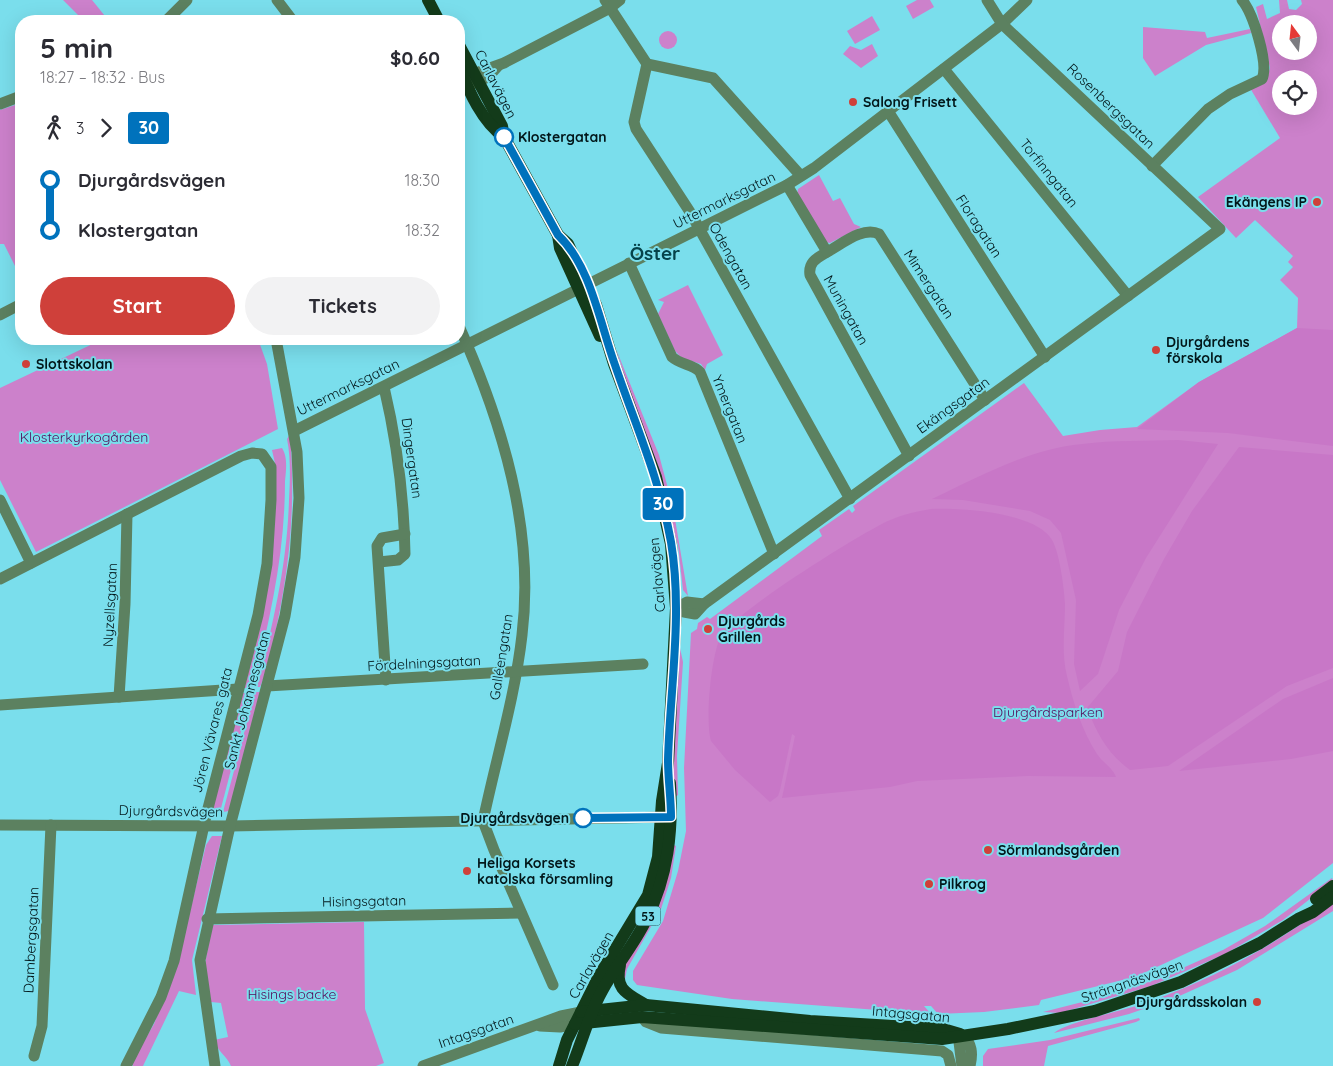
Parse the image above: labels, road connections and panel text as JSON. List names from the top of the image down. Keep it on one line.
{"streets":{"main road":["Carlavägen","53","Strängnäsvägen","Intagsgatan"],"street":["Rosenbergsgatan","Torfinngatan","Uttermarksgatan","Floragatan","Odengatan","Mimergatan","Muningatan","Ekängsgatan","Ymergatan","Dingergatan","Nyzellsgatan","Galléengatan","Fördelningsgatan","Sankt Johannesgatan","Jören Vävares gata","Djurgårdsvägen","Hisingsgatan","Dambergsgatan"]},"crossings":[["Carlavägen","Uttermarksgatan"],["Carlavägen","Ekängsgatan"],["Carlavägen","Djurgårdsvägen"],["Carlavägen","Intagsgatan"],["Rosenbergsgatan","Uttermarksgatan"],["Rosenbergsgatan","Ekängsgatan"],["Torfinngatan","Uttermarksgatan"],["Torfinngatan","Ekängsgatan"],["Uttermarksgatan","Floragatan"],["Uttermarksgatan","Odengatan"],["Uttermarksgatan","Ymergatan"],["Uttermarksgatan","Dingergatan"],["Uttermarksgatan","Galléengatan"],["Uttermarksgatan","Sankt Johannesgatan"],["Floragatan","Ekängsgatan"],["Odengatan","Ekängsgatan"],["Mimergatan","Muningatan"],["Mimergatan","Ekängsgatan"],["Muningatan","Ekängsgatan"],["Ekängsgatan","Ymergatan"],["Nyzellsgatan","Jören Vävares gata"],["Galléengatan","Fördelningsgatan"],["Galléengatan","Djurgårdsvägen"],["Fördelningsgatan","Sankt Johannesgatan"],["Sankt Johannesgatan","Djurgårdsvägen"],["Sankt Johannesgatan","Hisingsgatan"],["Jören Vävares gata","Djurgårdsvägen"],["Djurgårdsvägen","Dambergsgatan"],["Strängnäsvägen","Intagsgatan"]],"districts":["Öster"],"parks":["Klosterkyrkogården","Djurgårdsparken","Hisings backe"],"places":["Salong Frisett","Klostergatan","Ekängens IP","Djurgårdens förskola","Slottskolan","Djurgårds Grillen","Djurgårdsvägen","Sörmlandsgården","Heliga Korsets katolska församling","Pilkrog","Djurgårdsskolan"],"lines":["bus line 30"],"north":"top","page":{"on_map":"30","heading":["5 min","18:27 – 18:32 · Bus","$0.60"],"legs":["3","30"],"list":[{"name":"Djurgårdsvägen","value":"18:30"},{"name":"Klostergatan","value":"18:32"}],"buttons":["Start","Tickets"]}}
